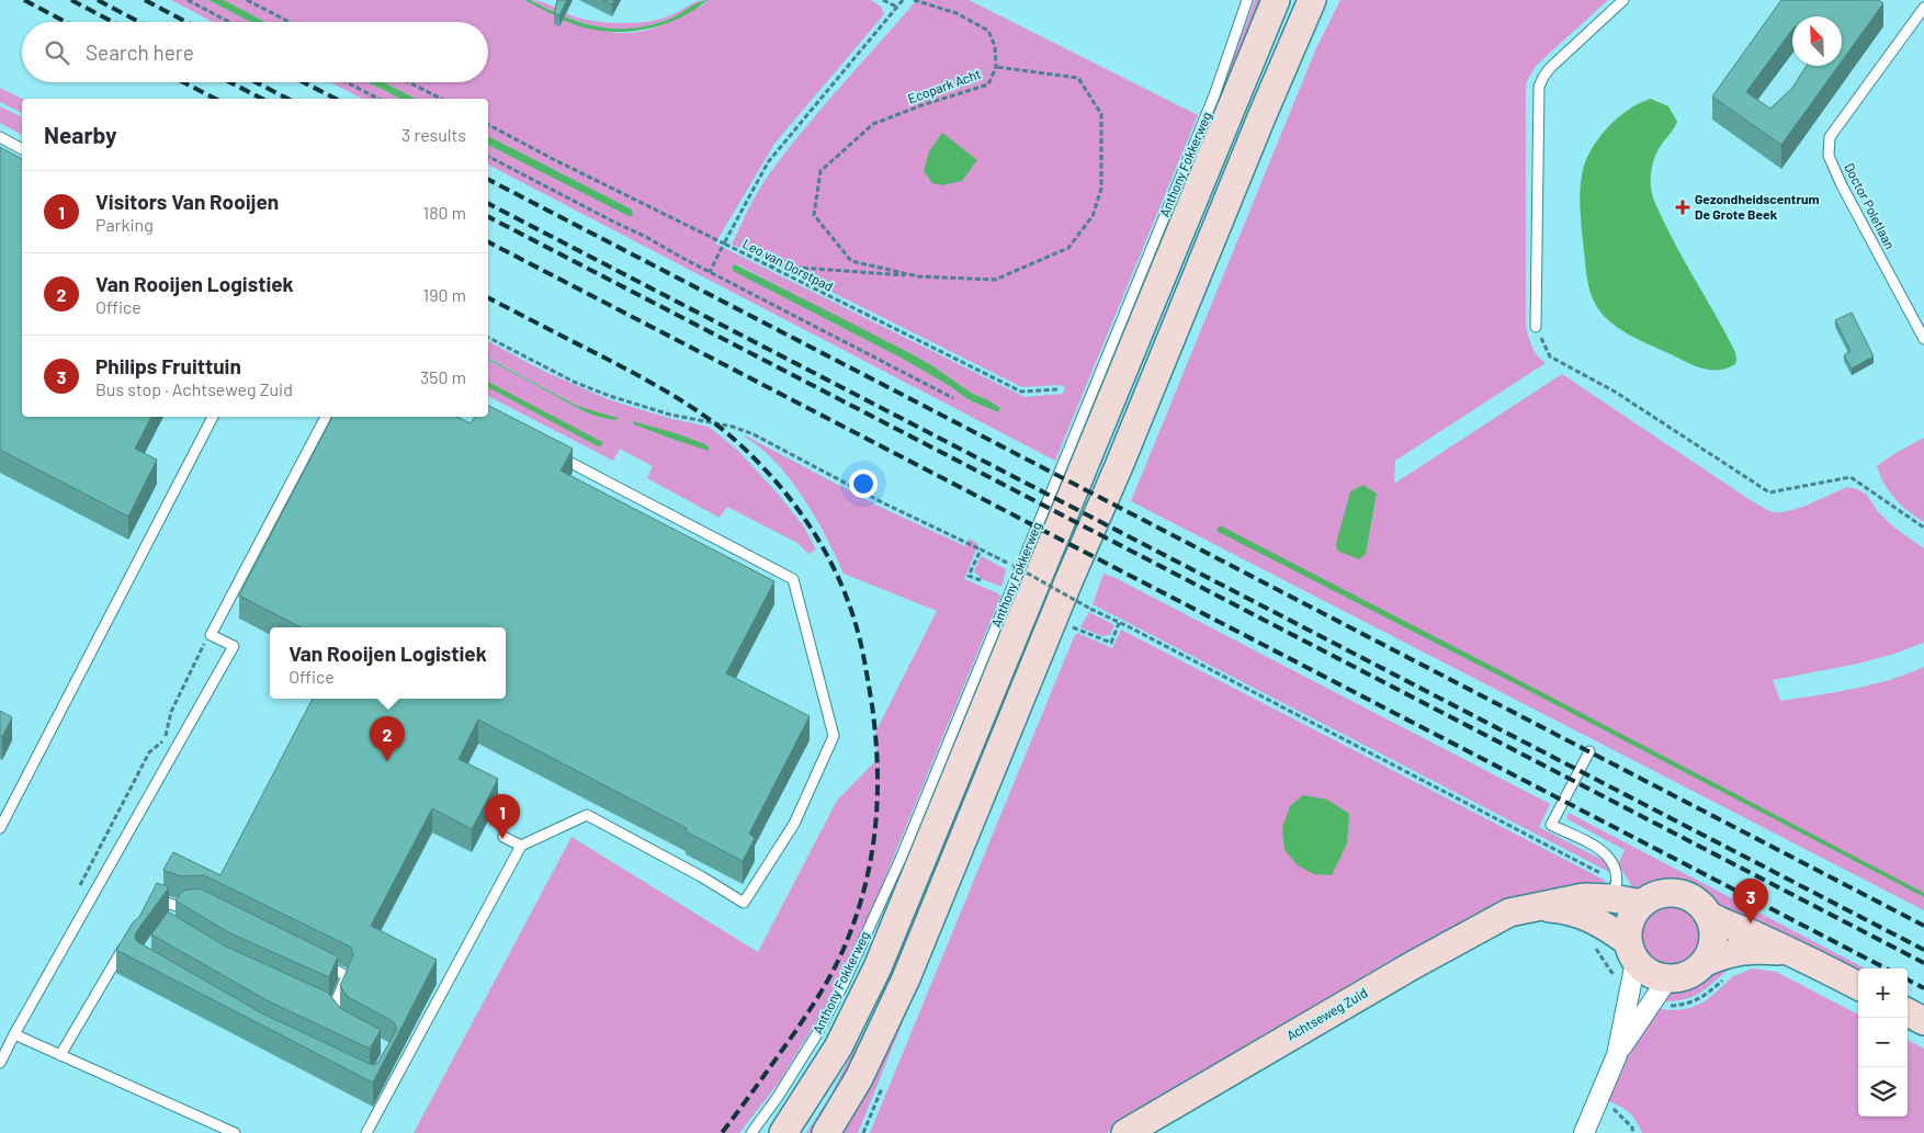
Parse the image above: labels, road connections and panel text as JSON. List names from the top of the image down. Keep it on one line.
{"streets":{"main road":["Anthony Fokkerweg","Achtseweg Zuid"],"lane":["Doctor Poletlaan"],"path":["Ecopark Acht","Leo van Dorstpad"]},"places":{"health":["Gezondheidscentrum De Grote Beek"]},"north":"top left","page":{"search":"Search here","heading":["Nearby","3 results"],"list":[{"mark":"1","name":"Visitors Van Rooijen","note":"Parking","value":"180 m"},{"mark":"2","name":"Van Rooijen Logistiek","note":"Office","value":"190 m"},{"mark":"3","name":"Philips Fruittuin","note":"Bus stop · Achtseweg Zuid","value":"350 m"}],"popup":["Van Rooijen Logistiek","Office"],"pins":["2","1","3"],"map_buttons":["+","−"]}}
